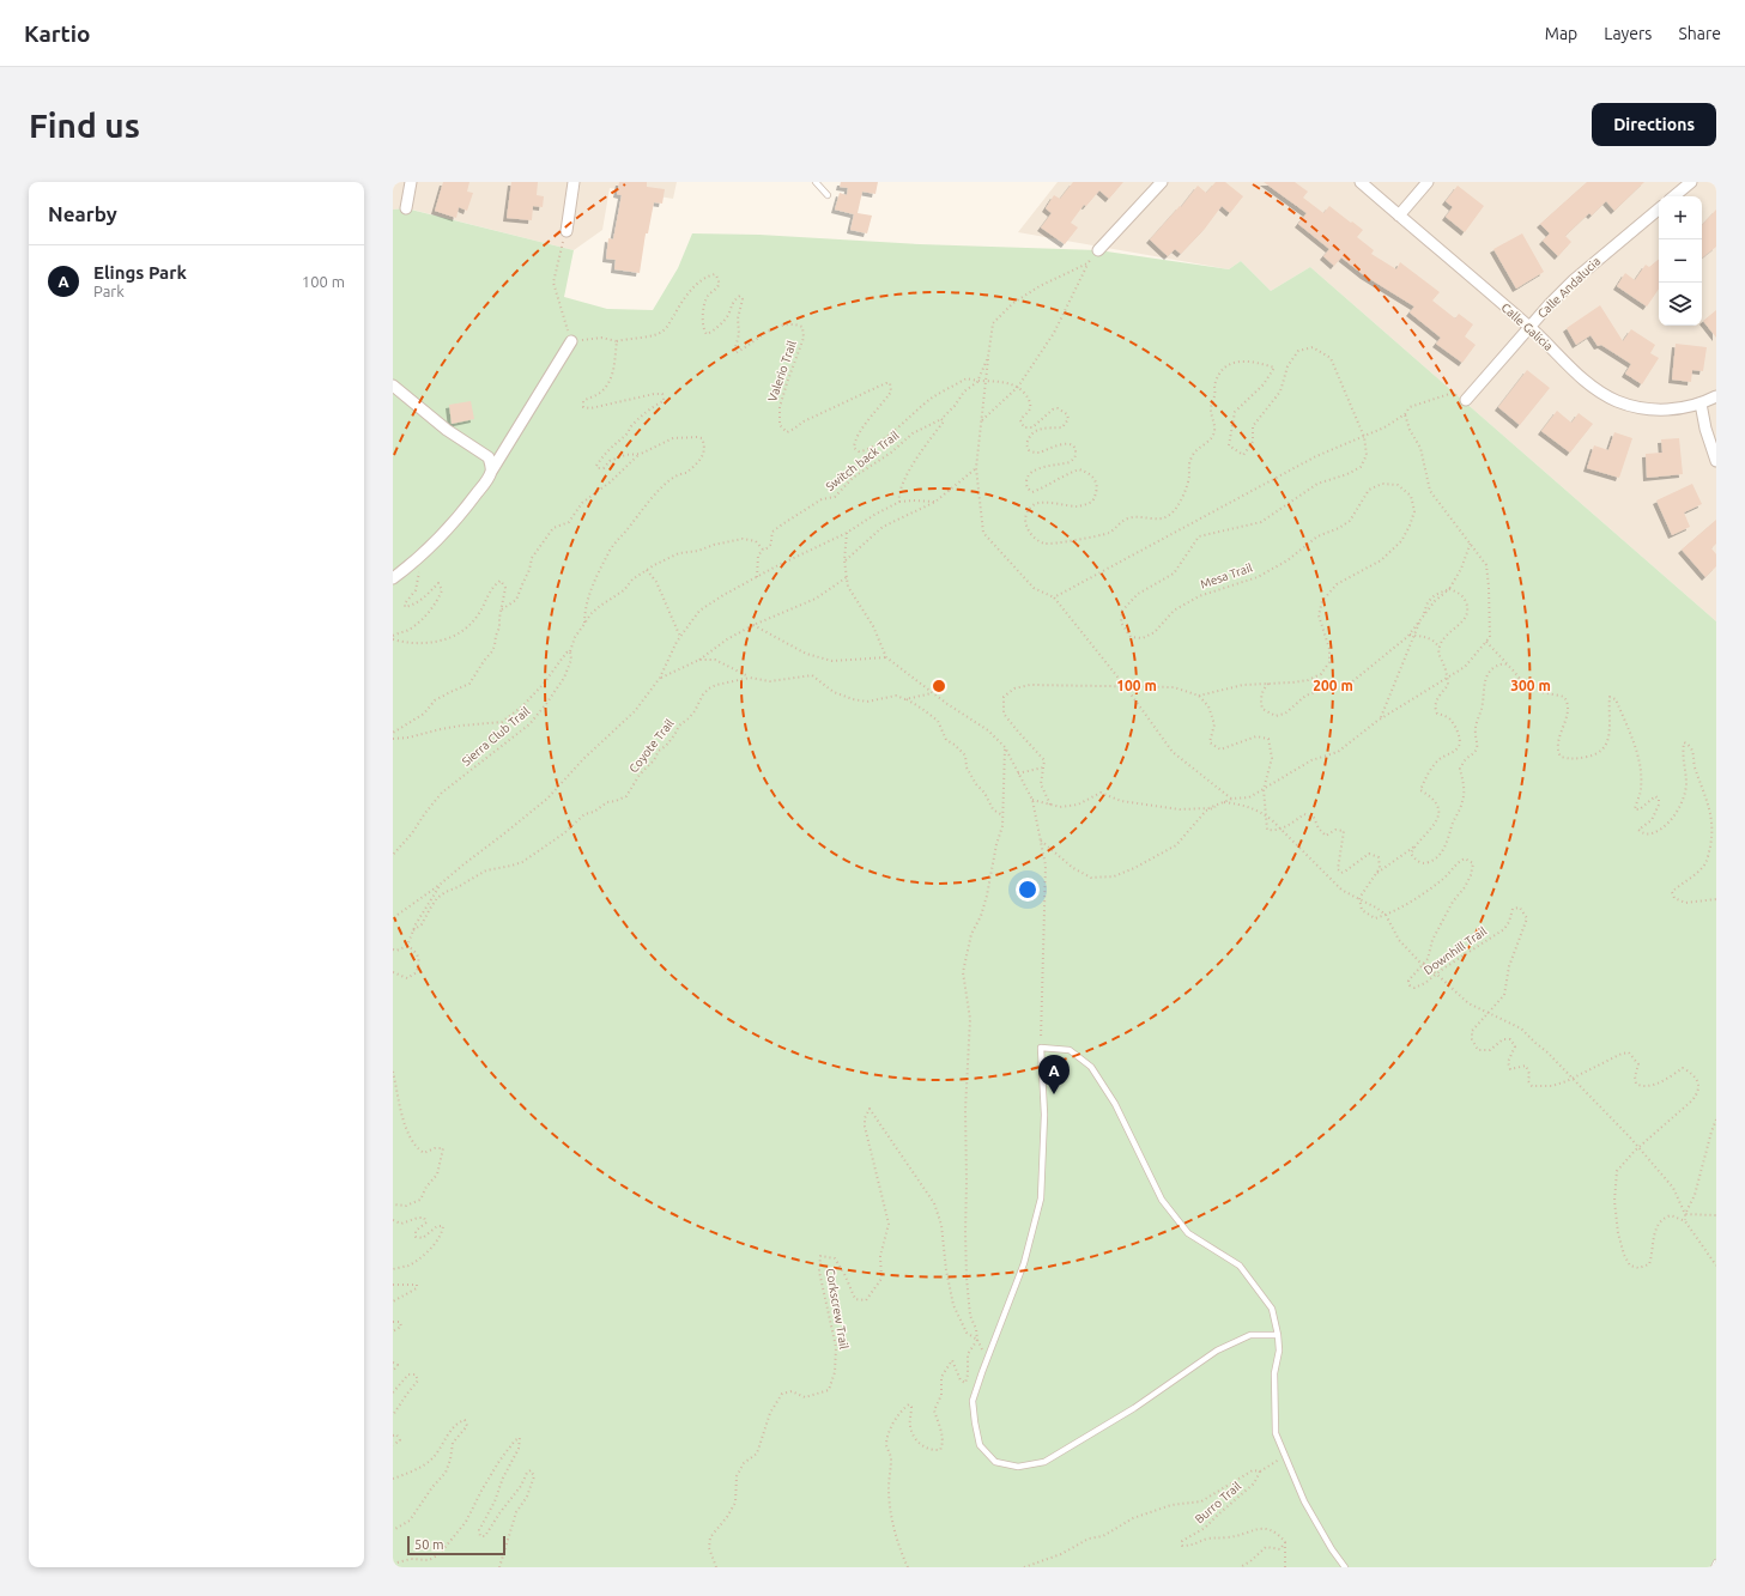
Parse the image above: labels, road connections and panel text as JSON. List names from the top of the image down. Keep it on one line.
{"streets":{"street":["Calle Andalucia","Calle Galicia"],"path":["Valerio Trail","Switch back Trail","Mesa Trail","Sierra Club Trail","Coyote Trail","Downhill Trail","Corkscrew Trail","Burro Trail"]},"crossings":[["Calle Andalucia","Calle Galicia"]],"scale_bar":"50 m","page":{"header":"Kartio","nav":["Map","Layers","Share"],"buttons":"Directions","title":"Find us","heading":"Nearby","map_buttons":["+","−"],"list":[{"mark":"A","name":"Elings Park","note":"Park","value":"100 m"}],"pins":"A","scale":"50 m"},"rings":["100 m","200 m","300 m"]}
